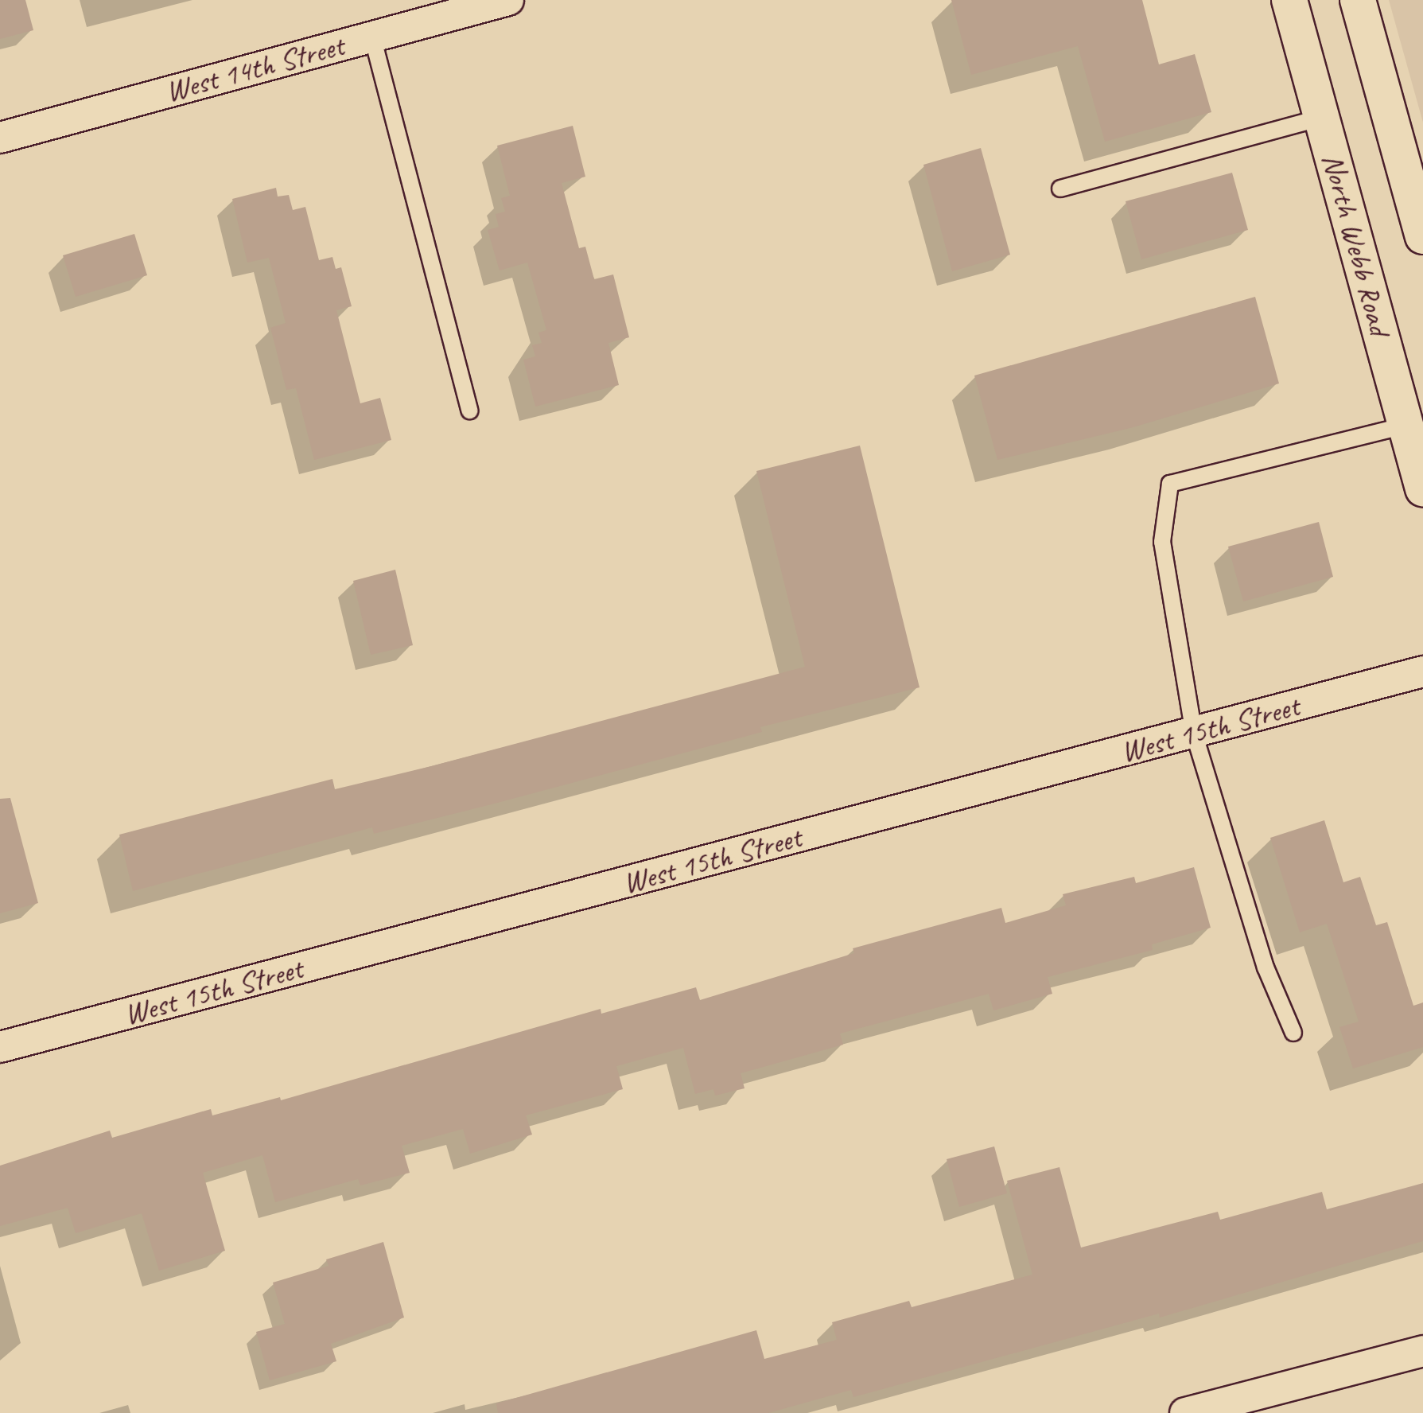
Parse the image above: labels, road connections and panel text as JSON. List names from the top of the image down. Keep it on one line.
{"streets":{"main road":["North Webb Road"],"street":["West 14th Street","West 15th Street"]}}
